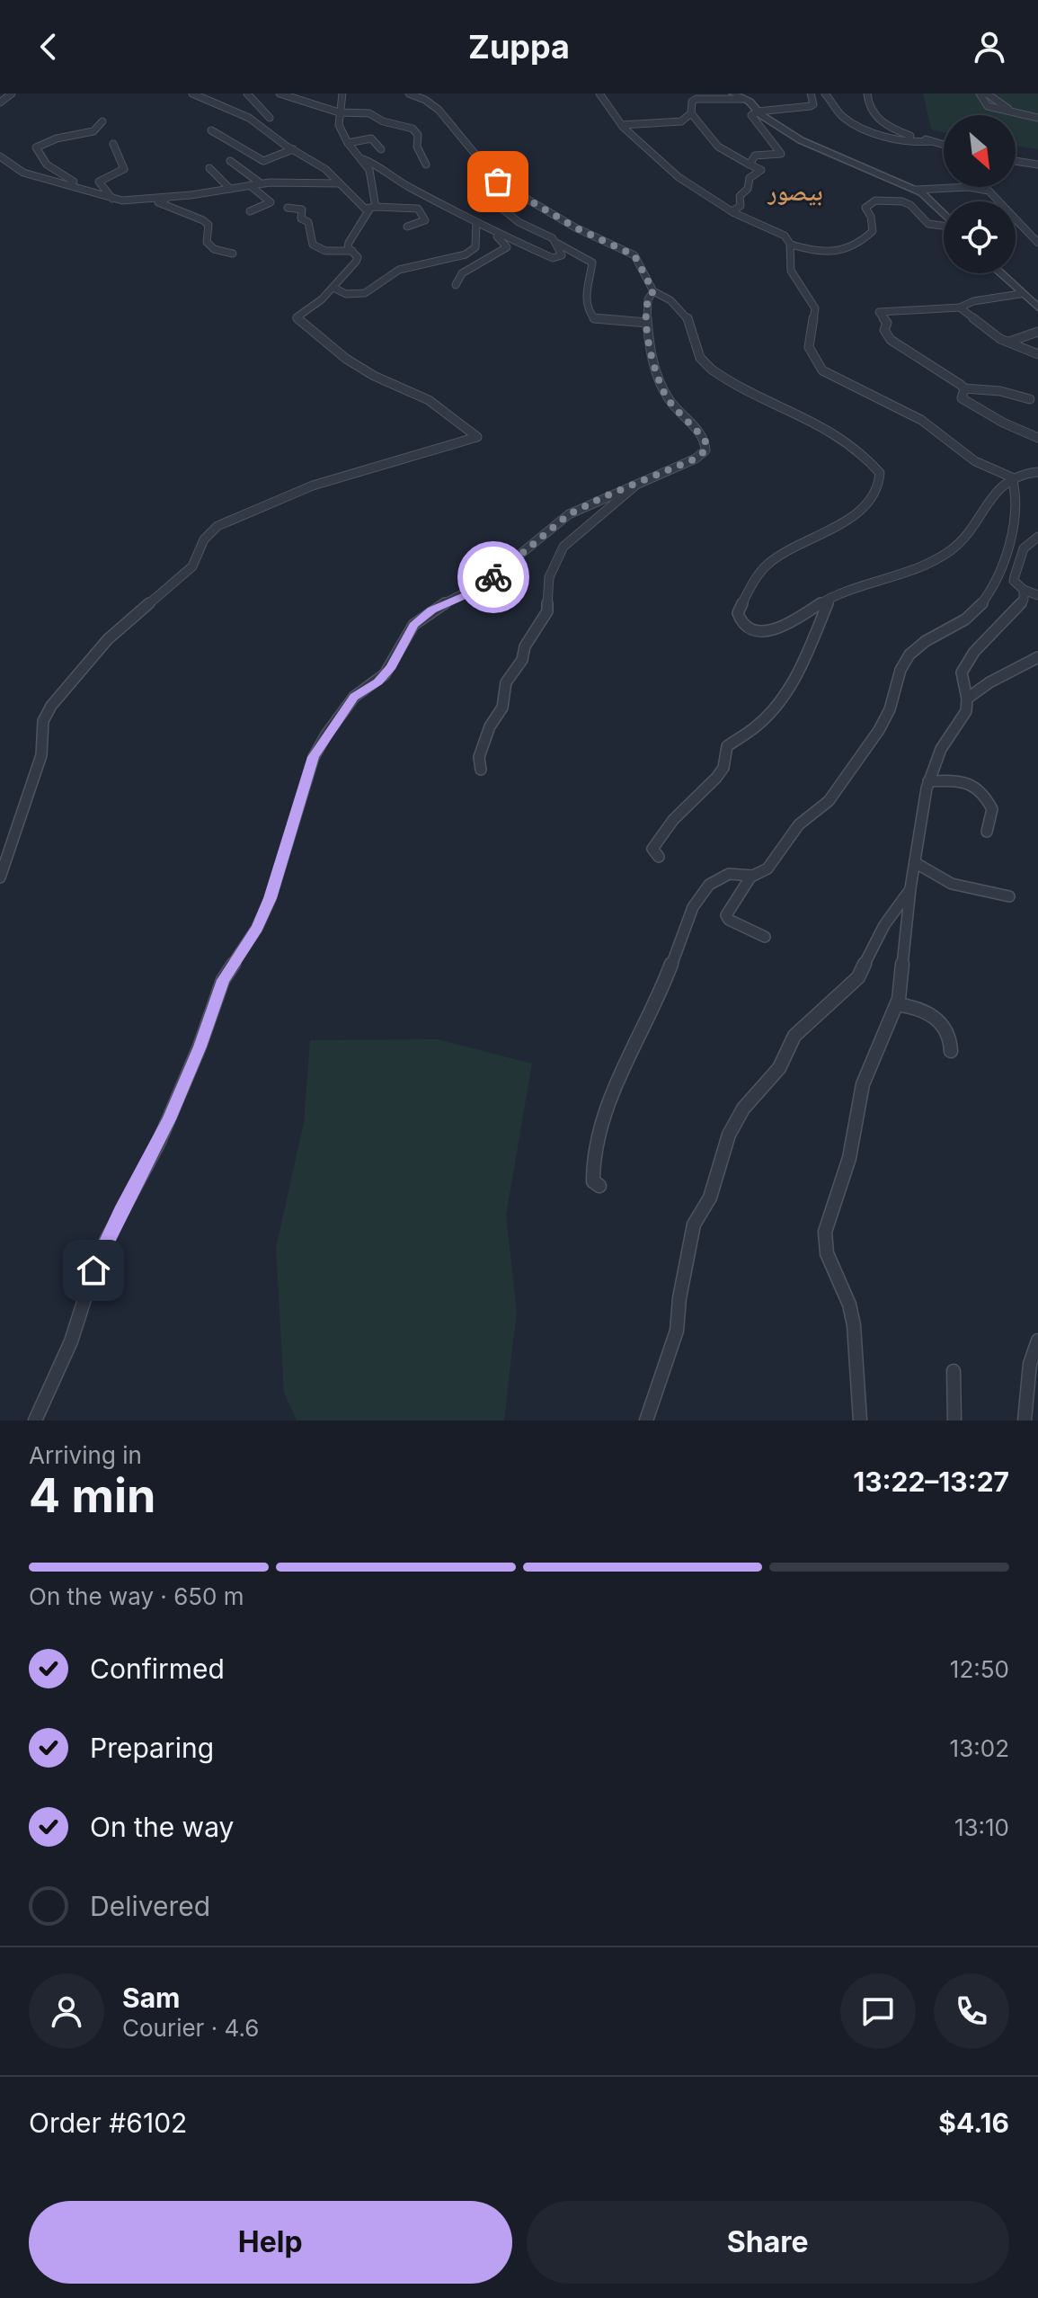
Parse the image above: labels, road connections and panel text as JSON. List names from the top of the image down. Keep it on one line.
{"districts":["بيصور"],"north":"bottom right","page":{"header":"Zuppa","heading":["4 min","Arriving in","13:22–13:27"],"panel":["Sam","Courier · 4.6","Order #6102","$4.16"],"bar":"On the way · 650 m","list":[["Confirmed","12:50"],["Preparing","13:02"],["On the way","13:10"],"Delivered"],"buttons":["Help","Share"]}}
